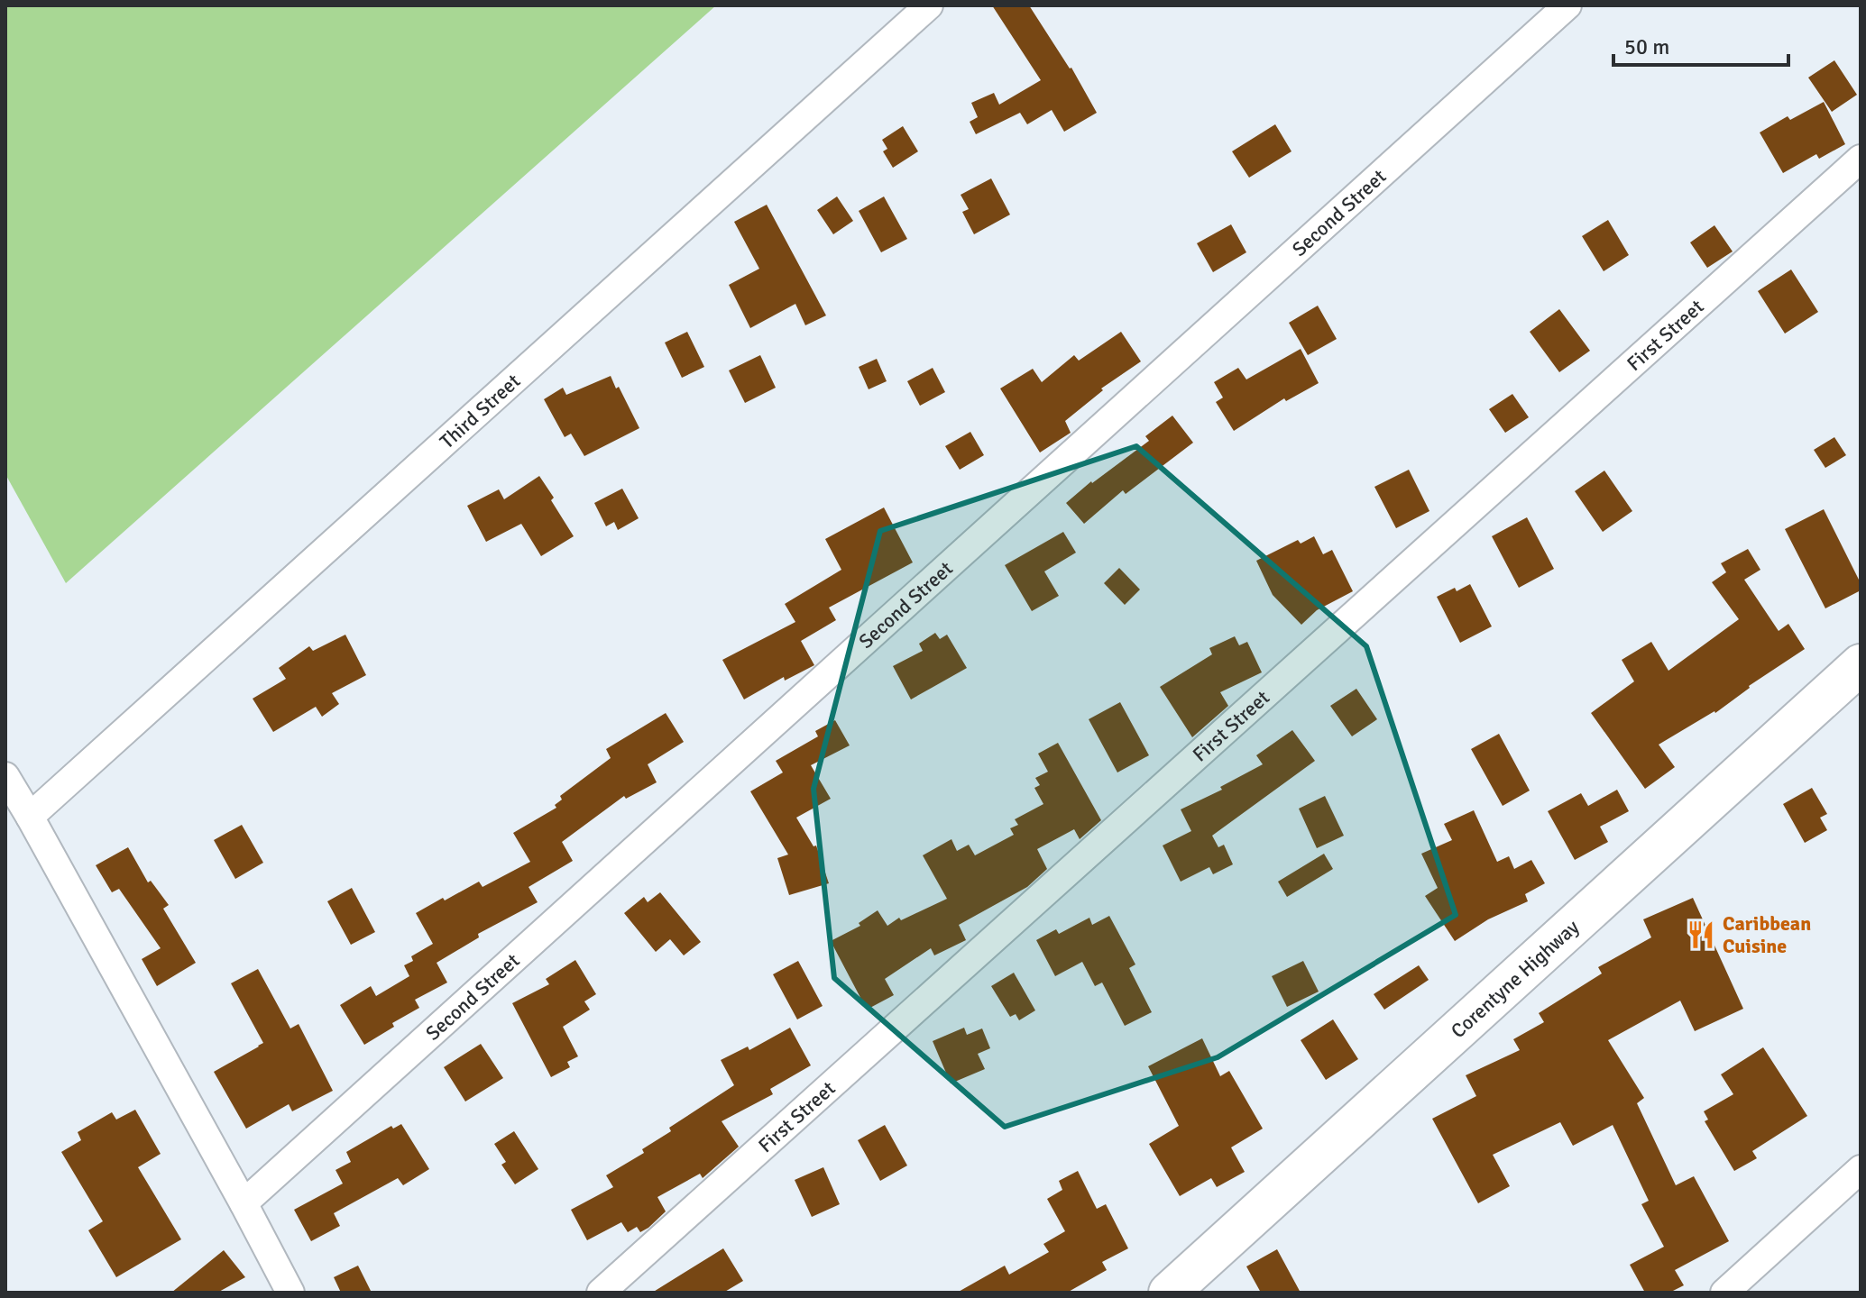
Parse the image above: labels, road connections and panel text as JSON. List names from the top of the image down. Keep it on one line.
{"streets":{"main road":["Corentyne Highway"],"street":["Second Street","First Street","Third Street"]},"places":{"restaurant":["Caribbean Cuisine"]},"scale_bar":"50 m"}
